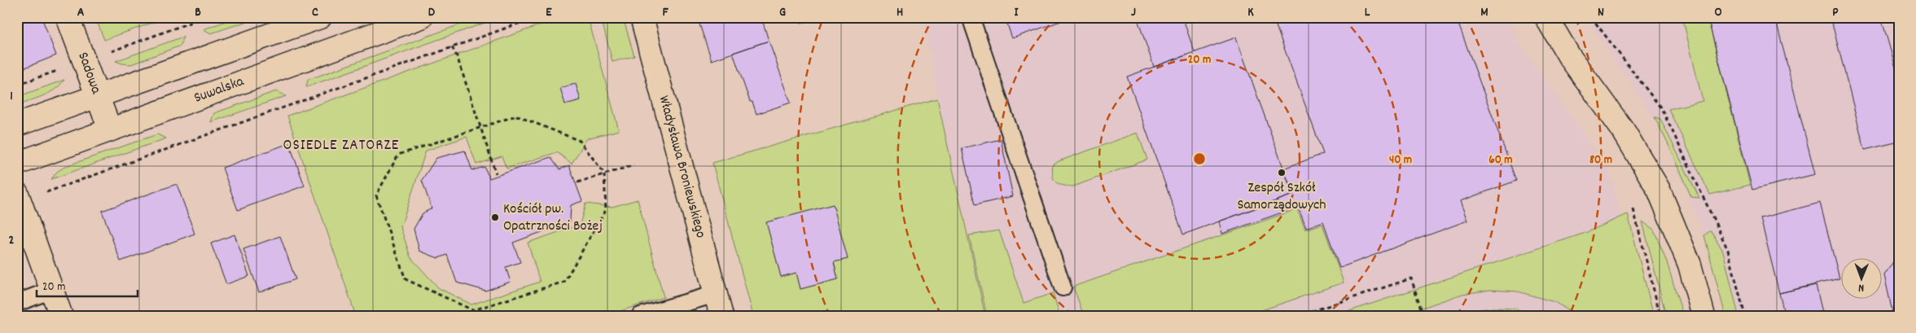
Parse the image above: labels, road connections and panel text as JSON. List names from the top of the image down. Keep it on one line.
{"streets":{"street":["Sadowa","Suwalska","Władysława Broniewskiego"]},"crossings":[["Sadowa","Suwalska"]],"districts":["OSIEDLE ZATORZE"],"places":["Zespół Szkół Samorządowych","Kościół pw. Opatrzności Bożej"],"scale_bar":"20 m","north":"bottom","grid":{"columns":["A","B","C","D","E","F","G","H","I","J","K","L","M","N","O","P"],"rows":["1","2"]},"rings":["20 m","40 m","60 m","80 m"]}
